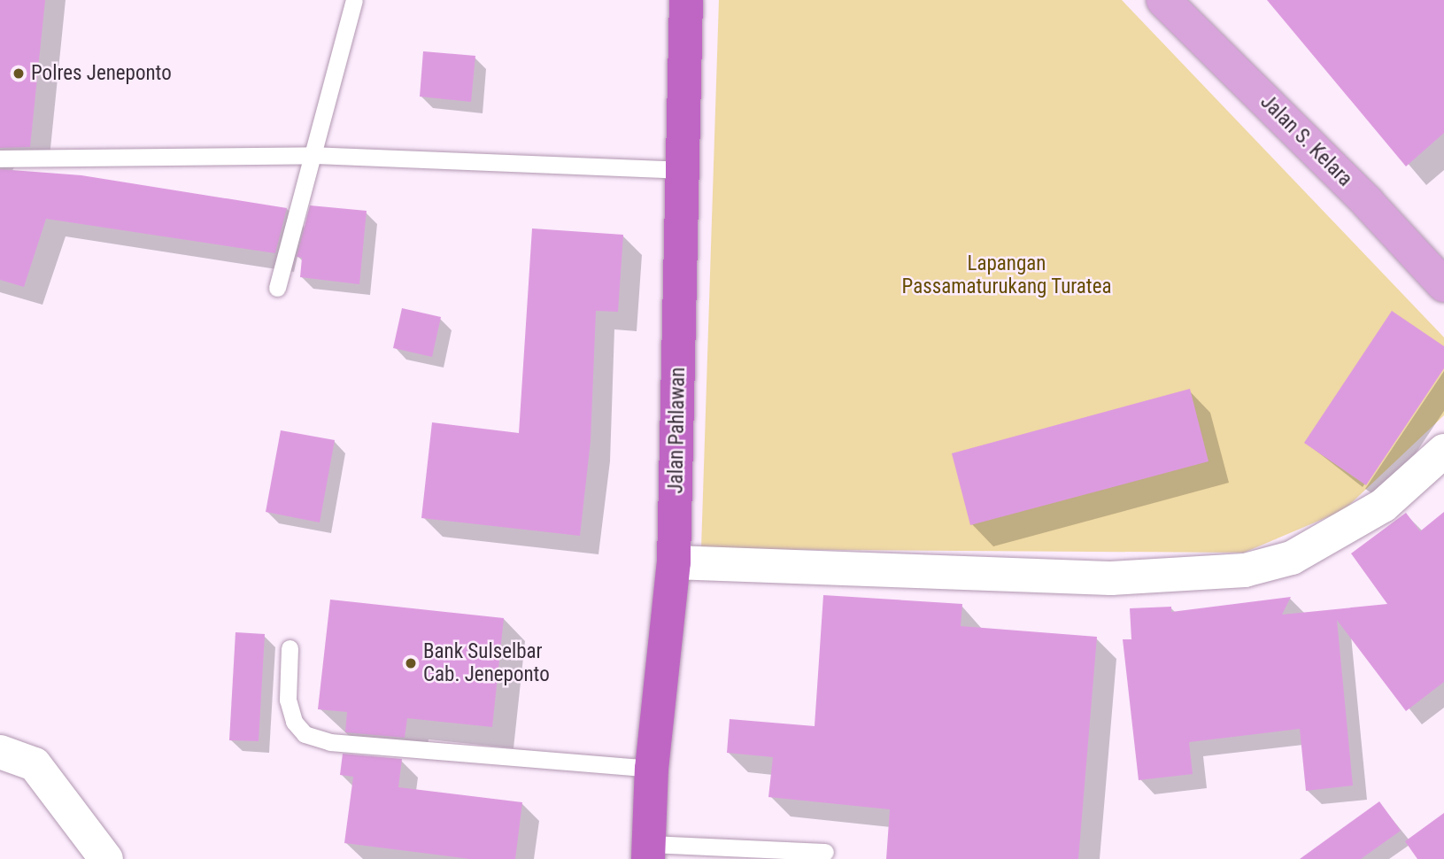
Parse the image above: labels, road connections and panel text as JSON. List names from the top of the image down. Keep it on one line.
{"streets":{"highway":["Jalan Pahlawan"],"main road":["Jalan S. Kelara"]},"parks":["Lapangan Passamaturukang Turatea"],"places":["Polres Jeneponto","Bank Sulselbar Cab. Jeneponto"]}
